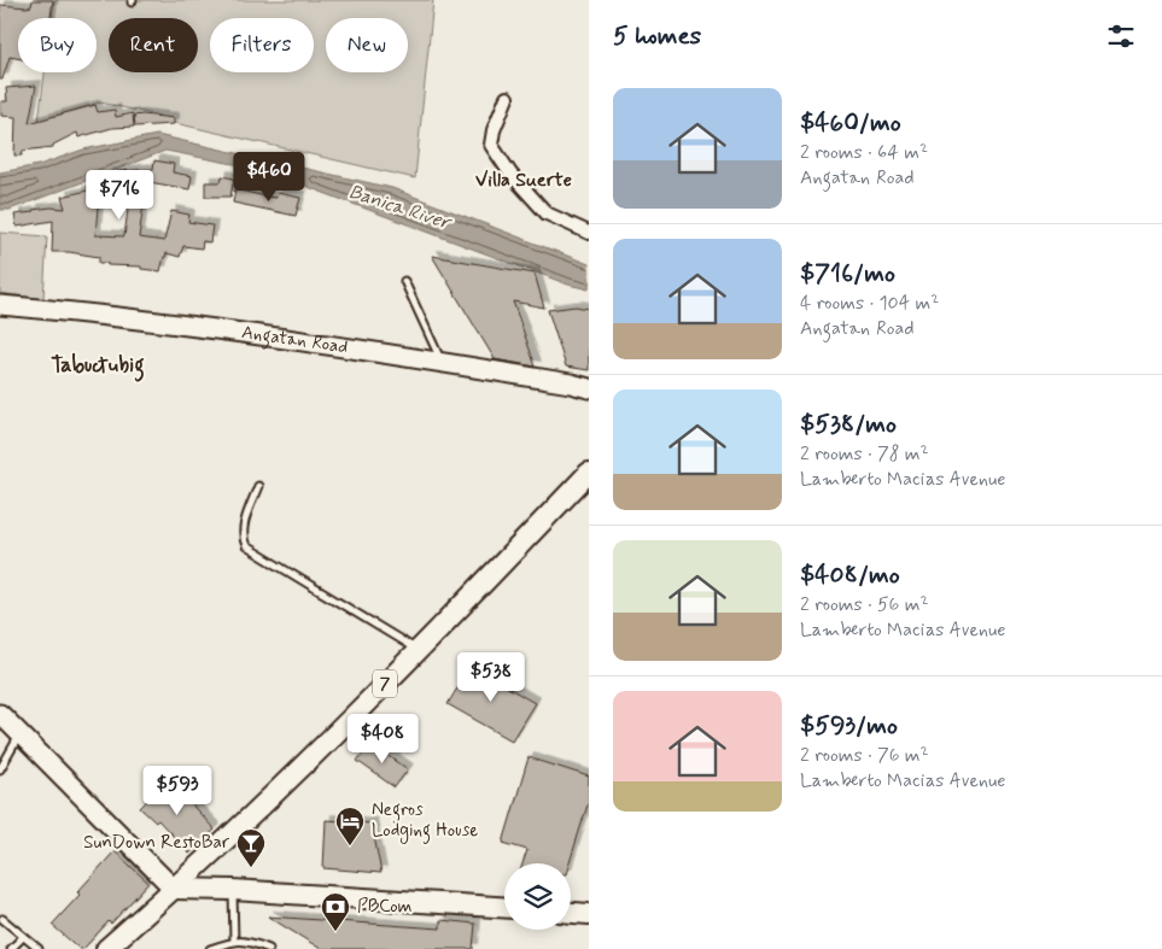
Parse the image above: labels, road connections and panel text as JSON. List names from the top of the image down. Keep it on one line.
{"streets":{"main road":["Angatan Road","7"]},"districts":["Villa Suerte","Tabuctubig"],"water":["Banica River"],"places":{"hotel":["Negros Lodging House"],"bar":["SunDown RestoBar"],"bank":["PBCom"]},"page":{"heading":"5 homes","chip":["Buy","Rent","Filters","New"],"list":[{"name":"$460/mo","note":"2 rooms · 64 m² · Angatan Road"},{"name":"$716/mo","note":"4 rooms · 104 m² · Angatan Road"},{"name":"$538/mo","note":"2 rooms · 78 m² · Lamberto Macias Avenue"},{"name":"$408/mo","note":"2 rooms · 56 m² · Lamberto Macias Avenue"},{"name":"$593/mo","note":"2 rooms · 76 m² · Lamberto Macias Avenue"}],"price":["$460","$716","$538","$408","$593"]}}
